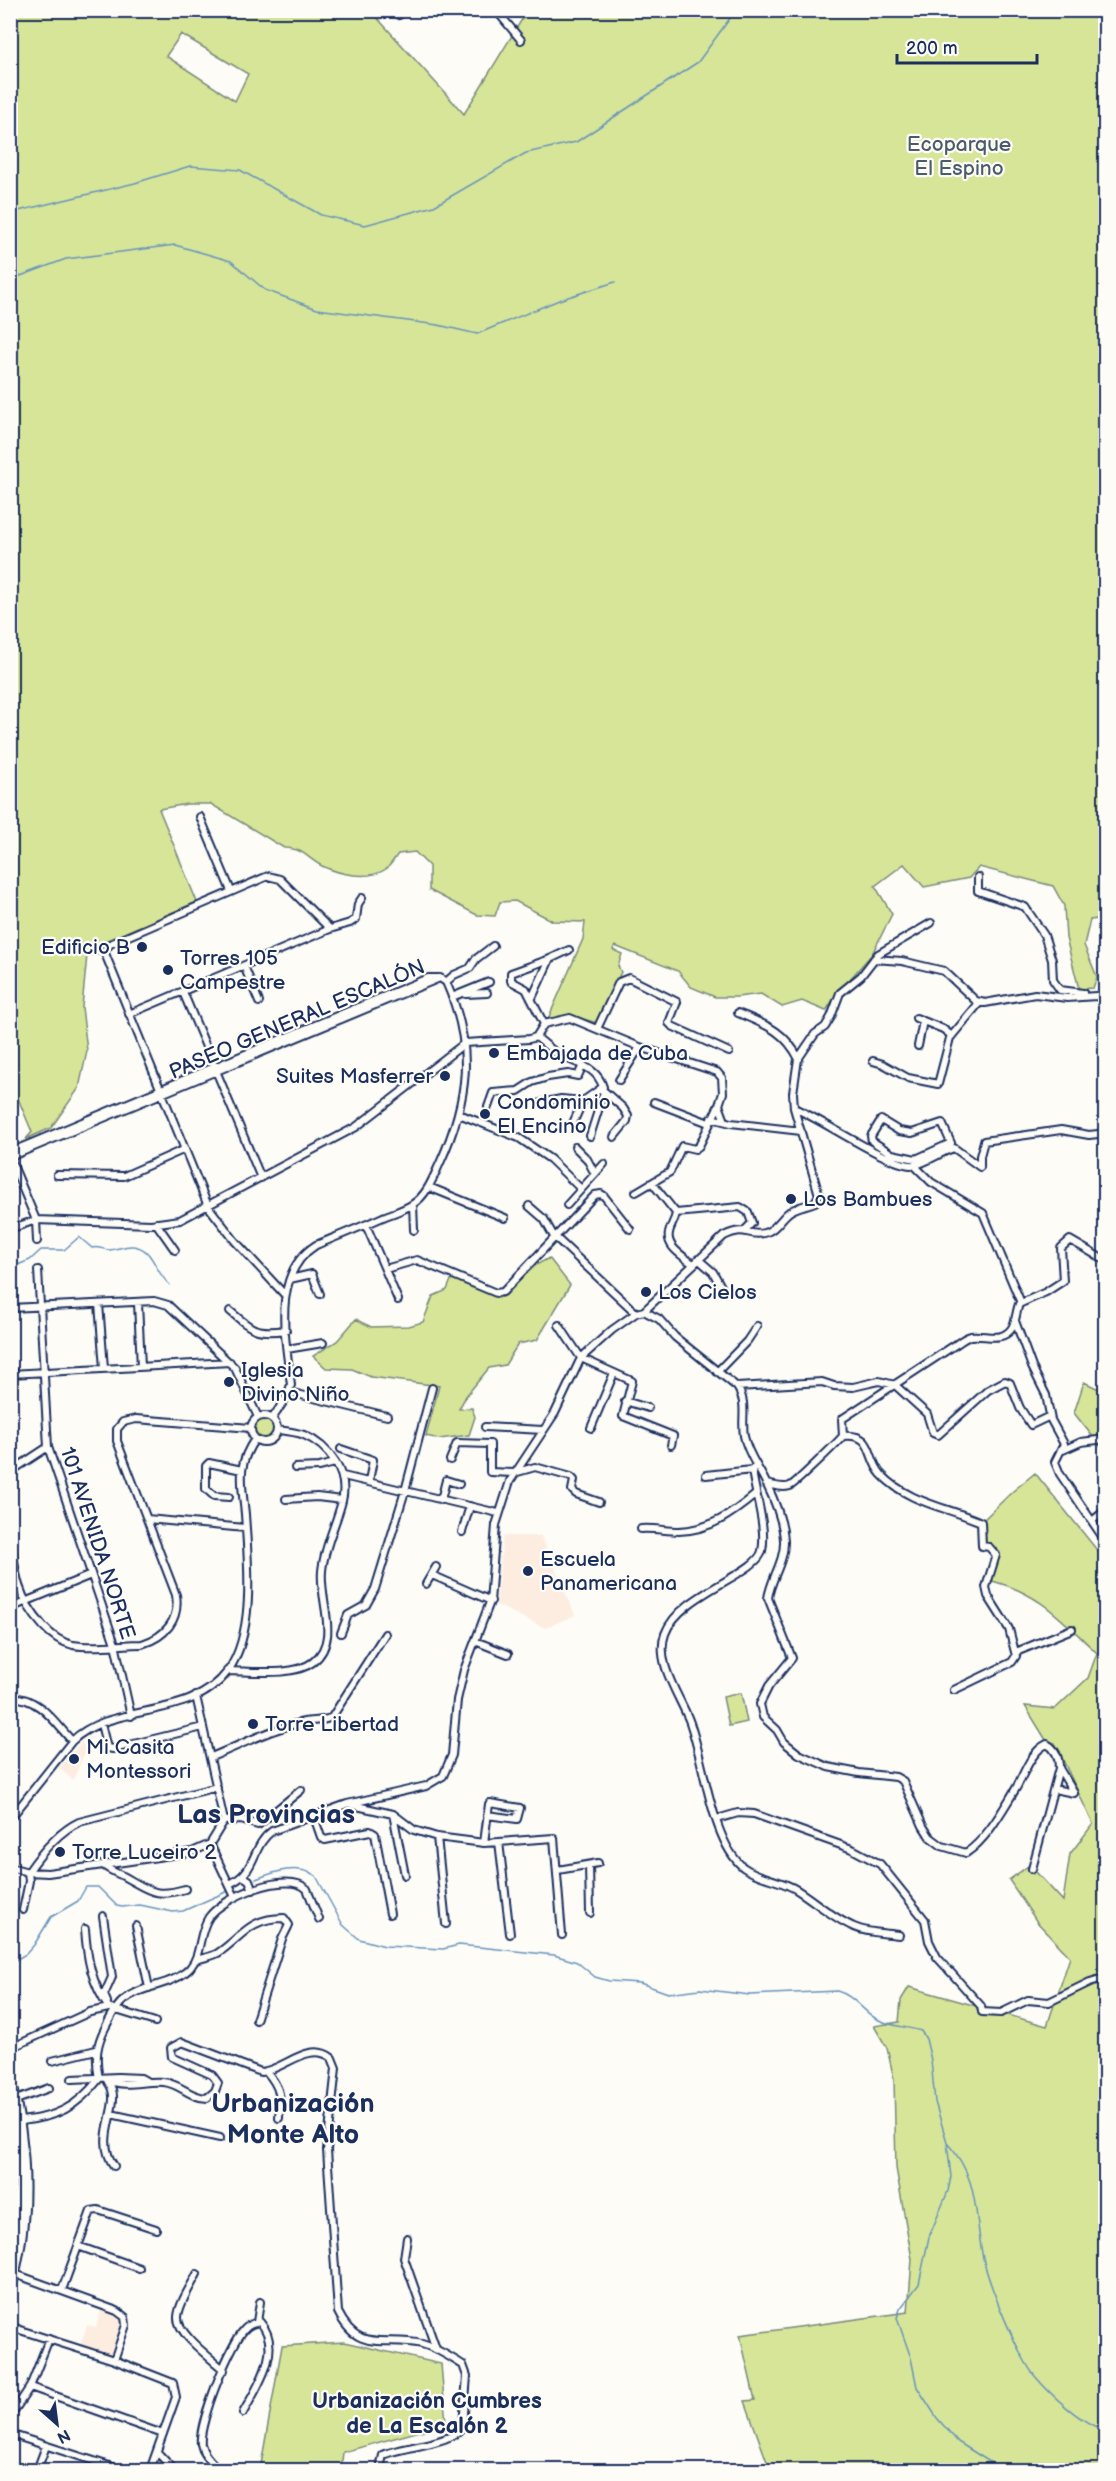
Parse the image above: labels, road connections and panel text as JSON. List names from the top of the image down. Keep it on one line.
{"streets":{"street":["PASEO GENERAL ESCALÓN","101 AVENIDA NORTE"]},"districts":["Las Provincias","Urbanización Monte Alto","Urbanización Cumbres de La Escalón 2"],"parks":["Ecoparque El Espino"],"places":["Edificio B","Torres 105 Campestre","Embajada de Cuba","Suites Masferrer","Condominio El Encino","Los Bambues","Los Cielos","Iglesia Divino Niño","Escuela Panamericana","Torre Libertad","Mi Casita Montessori","Torre Luceiro 2"],"scale_bar":"200 m","north":"bottom right"}
